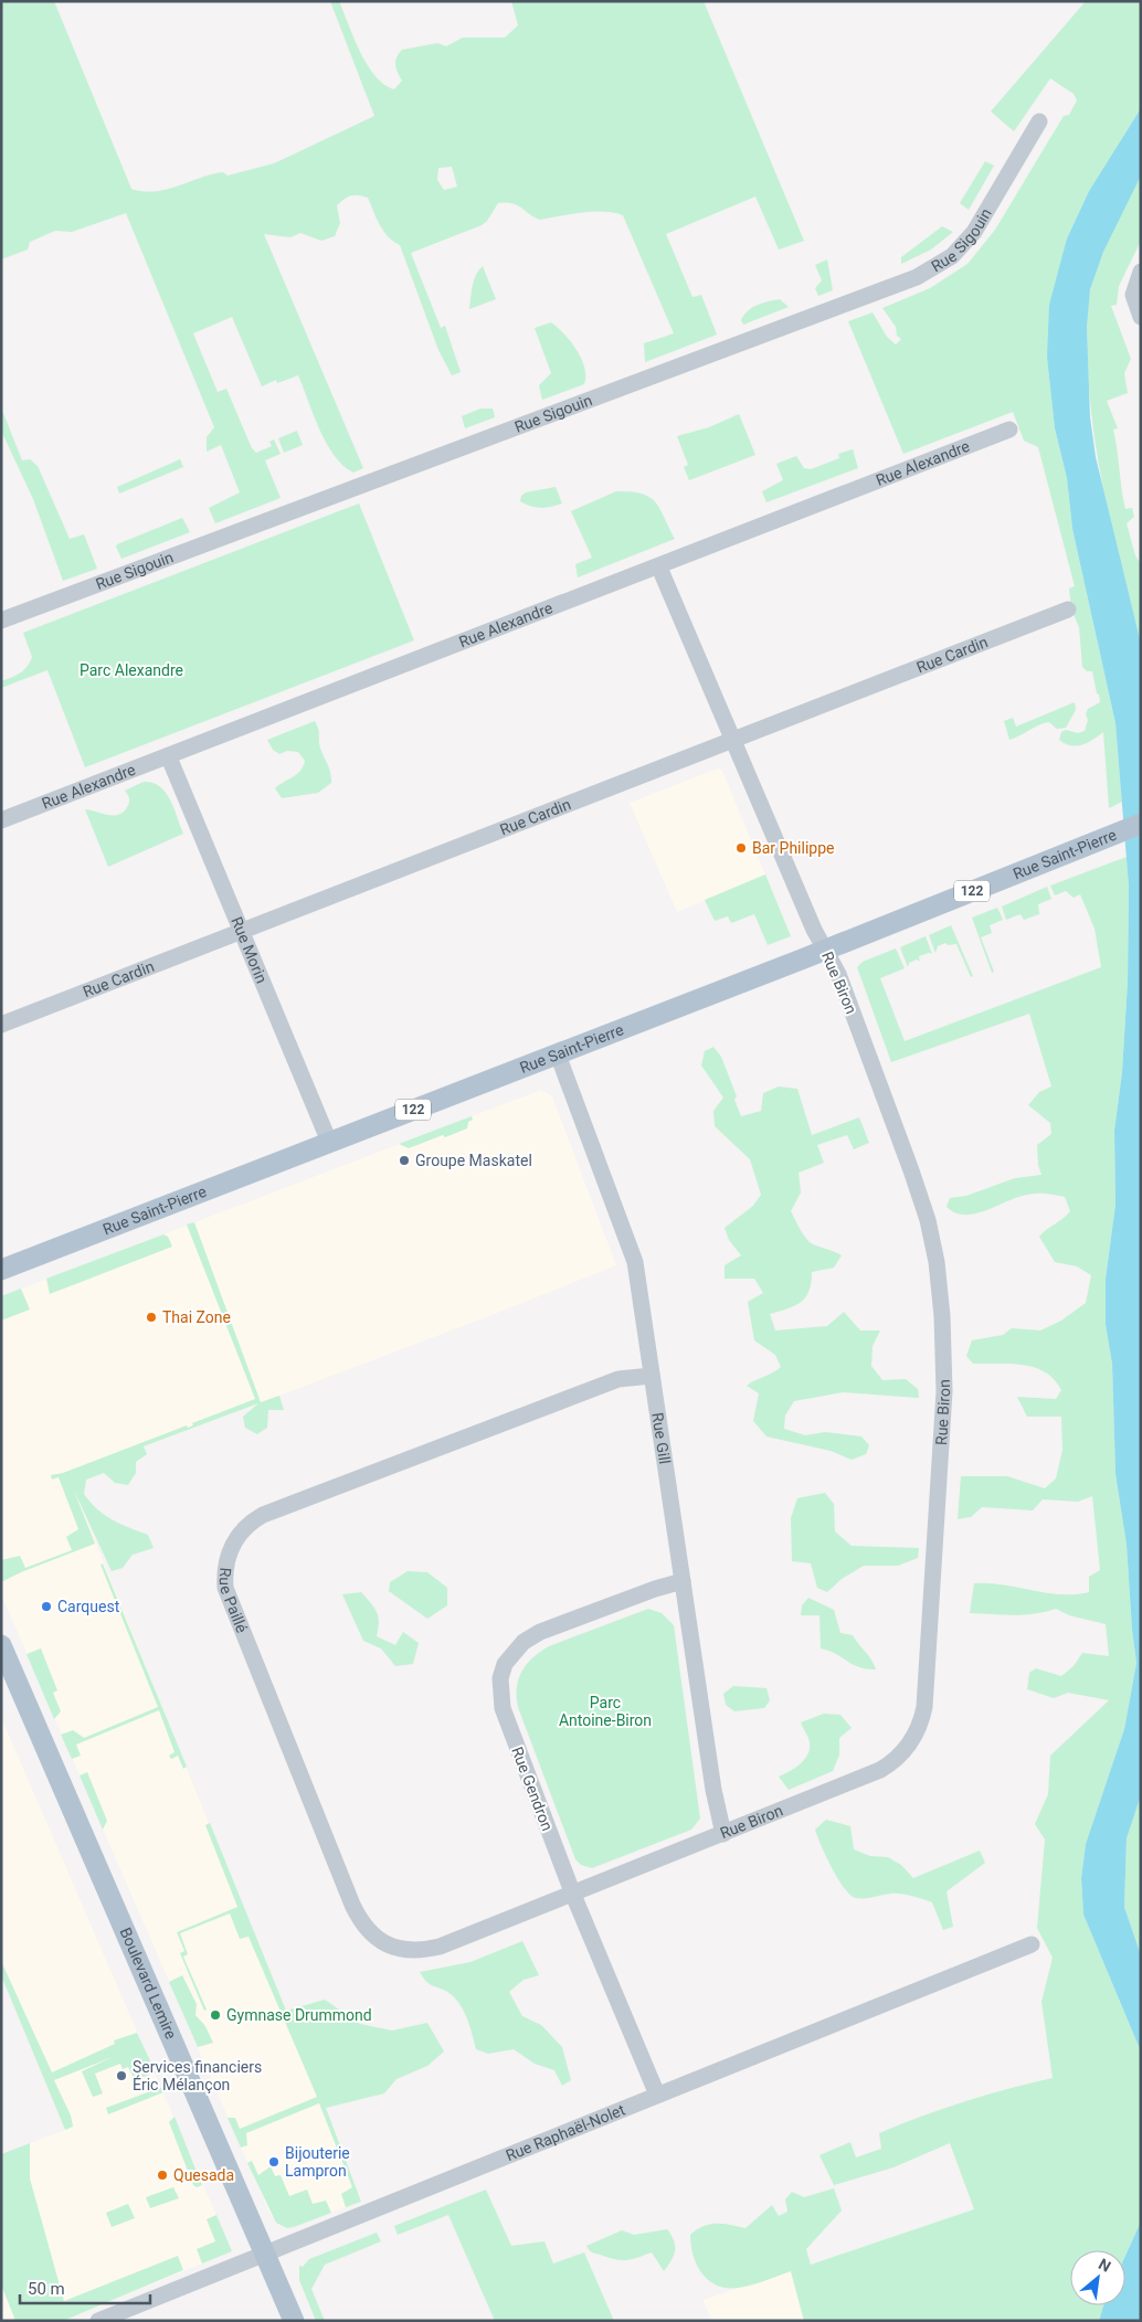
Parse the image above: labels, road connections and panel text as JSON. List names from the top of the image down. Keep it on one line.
{"streets":{"main road":["Rue Saint-Pierre","122","Boulevard Lemire"],"street":["Rue Sigouin","Rue Alexandre","Rue Cardin","Rue Morin","Rue Biron","Rue Gill","Rue Paillé","Rue Gendron","Rue Raphaël-Nolet"]},"crossings":[["Rue Alexandre","Rue Morin"],["Rue Alexandre","Rue Biron"],["Rue Cardin","Rue Morin"],["Rue Cardin","Rue Biron"],["Rue Saint-Pierre","Rue Morin"],["Rue Saint-Pierre","Rue Biron"],["Rue Saint-Pierre","Rue Gill"],["Rue Biron","Rue Gill"],["Rue Biron","Rue Paillé"],["Rue Biron","Rue Gendron"],["Rue Gill","Rue Paillé"],["Rue Gill","Rue Gendron"],["Rue Gendron","Rue Raphaël-Nolet"],["Boulevard Lemire","Rue Raphaël-Nolet"]],"parks":["Parc Alexandre","Parc Antoine-Biron"],"places":["Bar Philippe","Groupe Maskatel","Thai Zone","Carquest","Gymnase Drummond","Services financiers Éric Mélançon","Bijouterie Lampron","Quesada"],"scale_bar":"50 m","north":"top right"}
